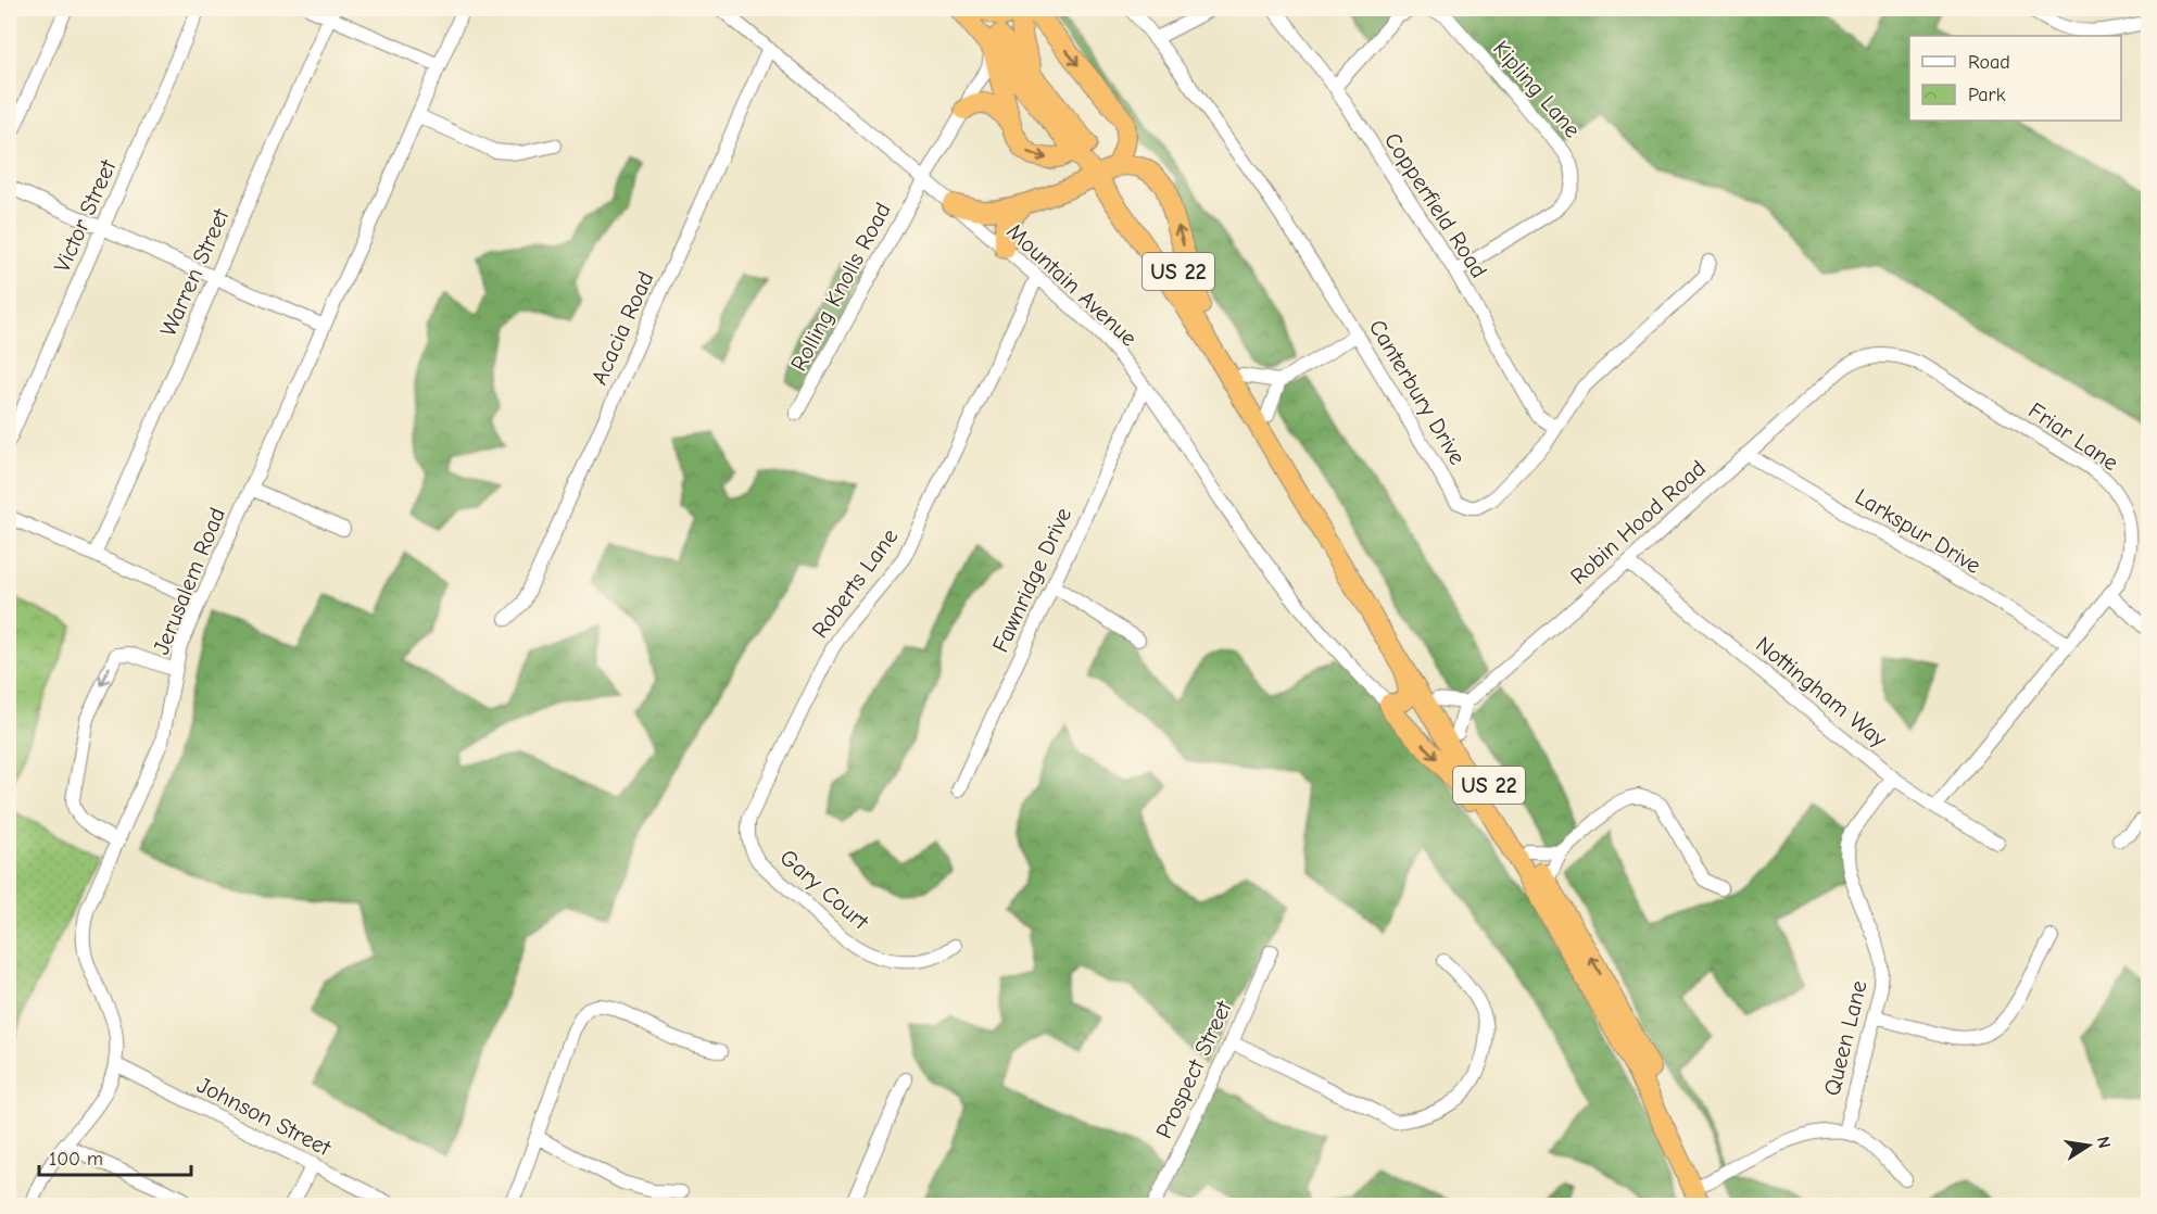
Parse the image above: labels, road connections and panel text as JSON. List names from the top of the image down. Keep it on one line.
{"streets":{"highway":["US 22"],"street":["Kipling Lane","Copperfield Road","Victor Street","Warren Street","Mountain Avenue","Rolling Knolls Road","Acacia Road","Canterbury Drive","Friar Lane","Robin Hood Road","Larkspur Drive","Fawnridge Drive","Jerusalem Road","Roberts Lane","Nottingham Way","Gary Court","Queen Lane","Prospect Street","Johnson Street"]},"crossings":[["Kipling Lane","Copperfield Road"],["Copperfield Road","Canterbury Drive"],["US 22","Rolling Knolls Road"],["Mountain Avenue","Rolling Knolls Road"],["Mountain Avenue","Acacia Road"],["Mountain Avenue","Fawnridge Drive"],["Mountain Avenue","Roberts Lane"],["Friar Lane","Robin Hood Road"],["Friar Lane","Larkspur Drive"],["Friar Lane","Nottingham Way"],["Robin Hood Road","Larkspur Drive"],["Robin Hood Road","Nottingham Way"],["Jerusalem Road","Johnson Street"],["Roberts Lane","Gary Court"],["Nottingham Way","Queen Lane"]],"legend":["Road","Park"],"scale_bar":"100 m","north":"right"}
